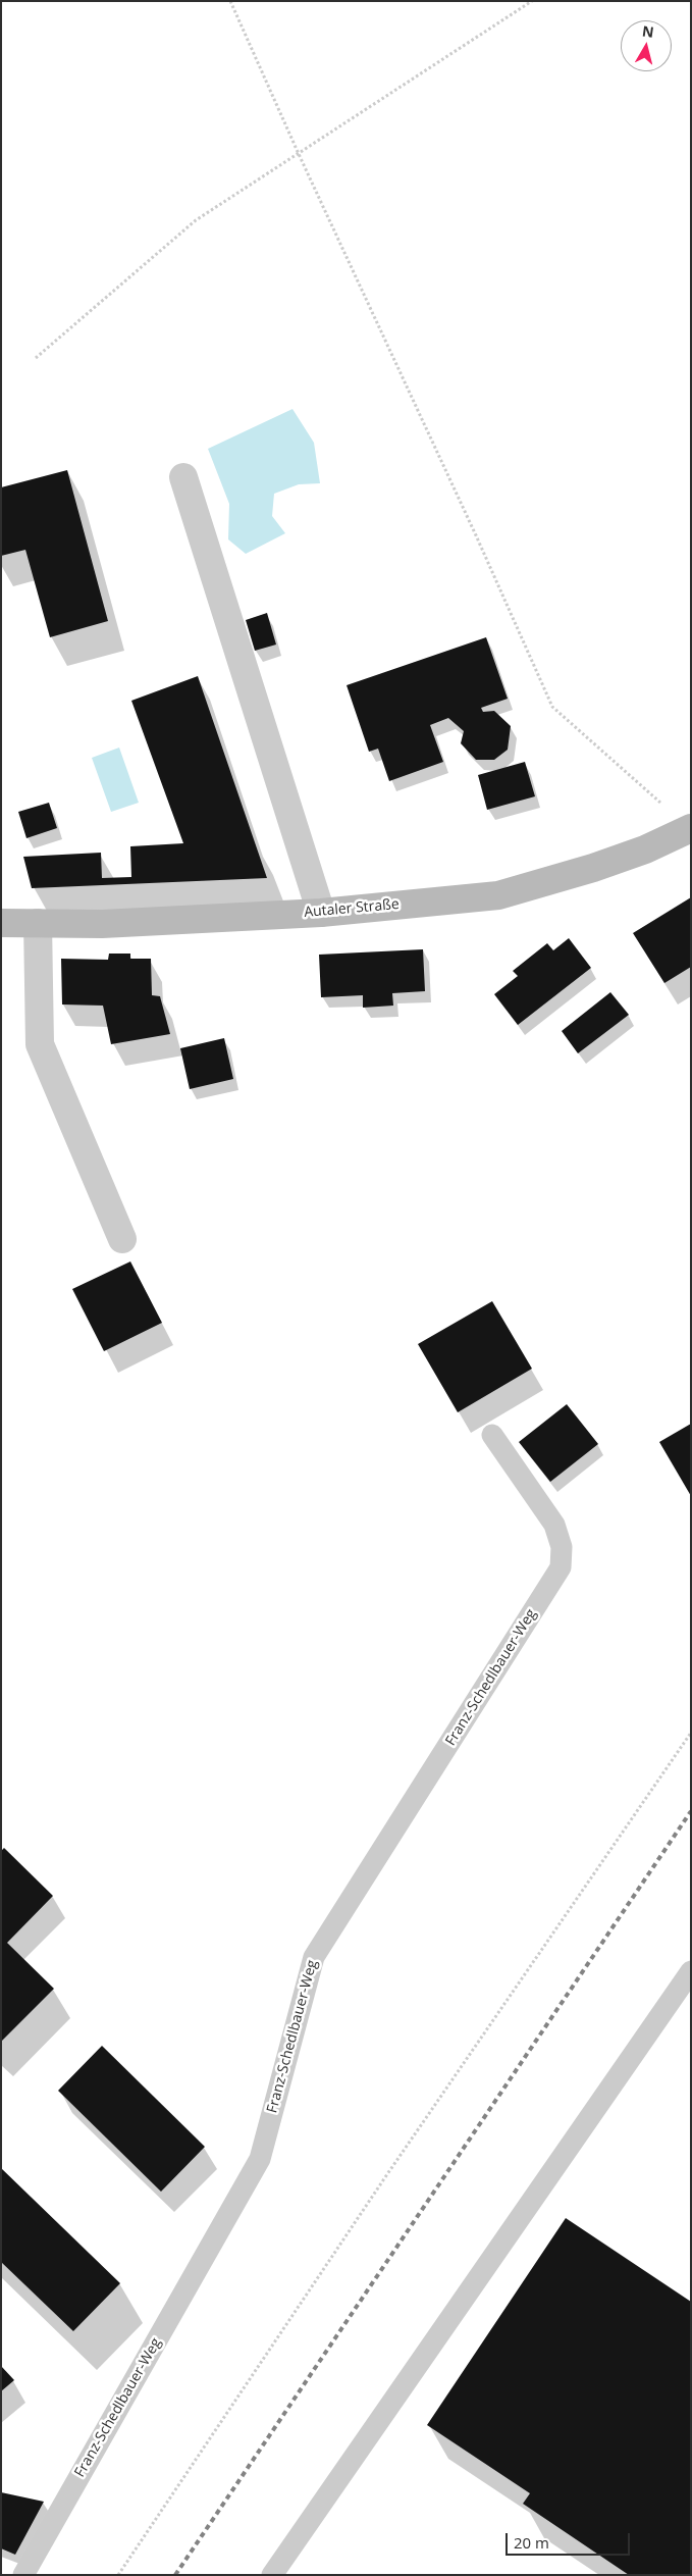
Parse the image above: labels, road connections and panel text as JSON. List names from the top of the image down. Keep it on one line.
{"streets":{"main road":["Autaler Straße"],"lane":["Franz-Schedlbauer-Weg"]},"scale_bar":"20 m","north":"top"}
